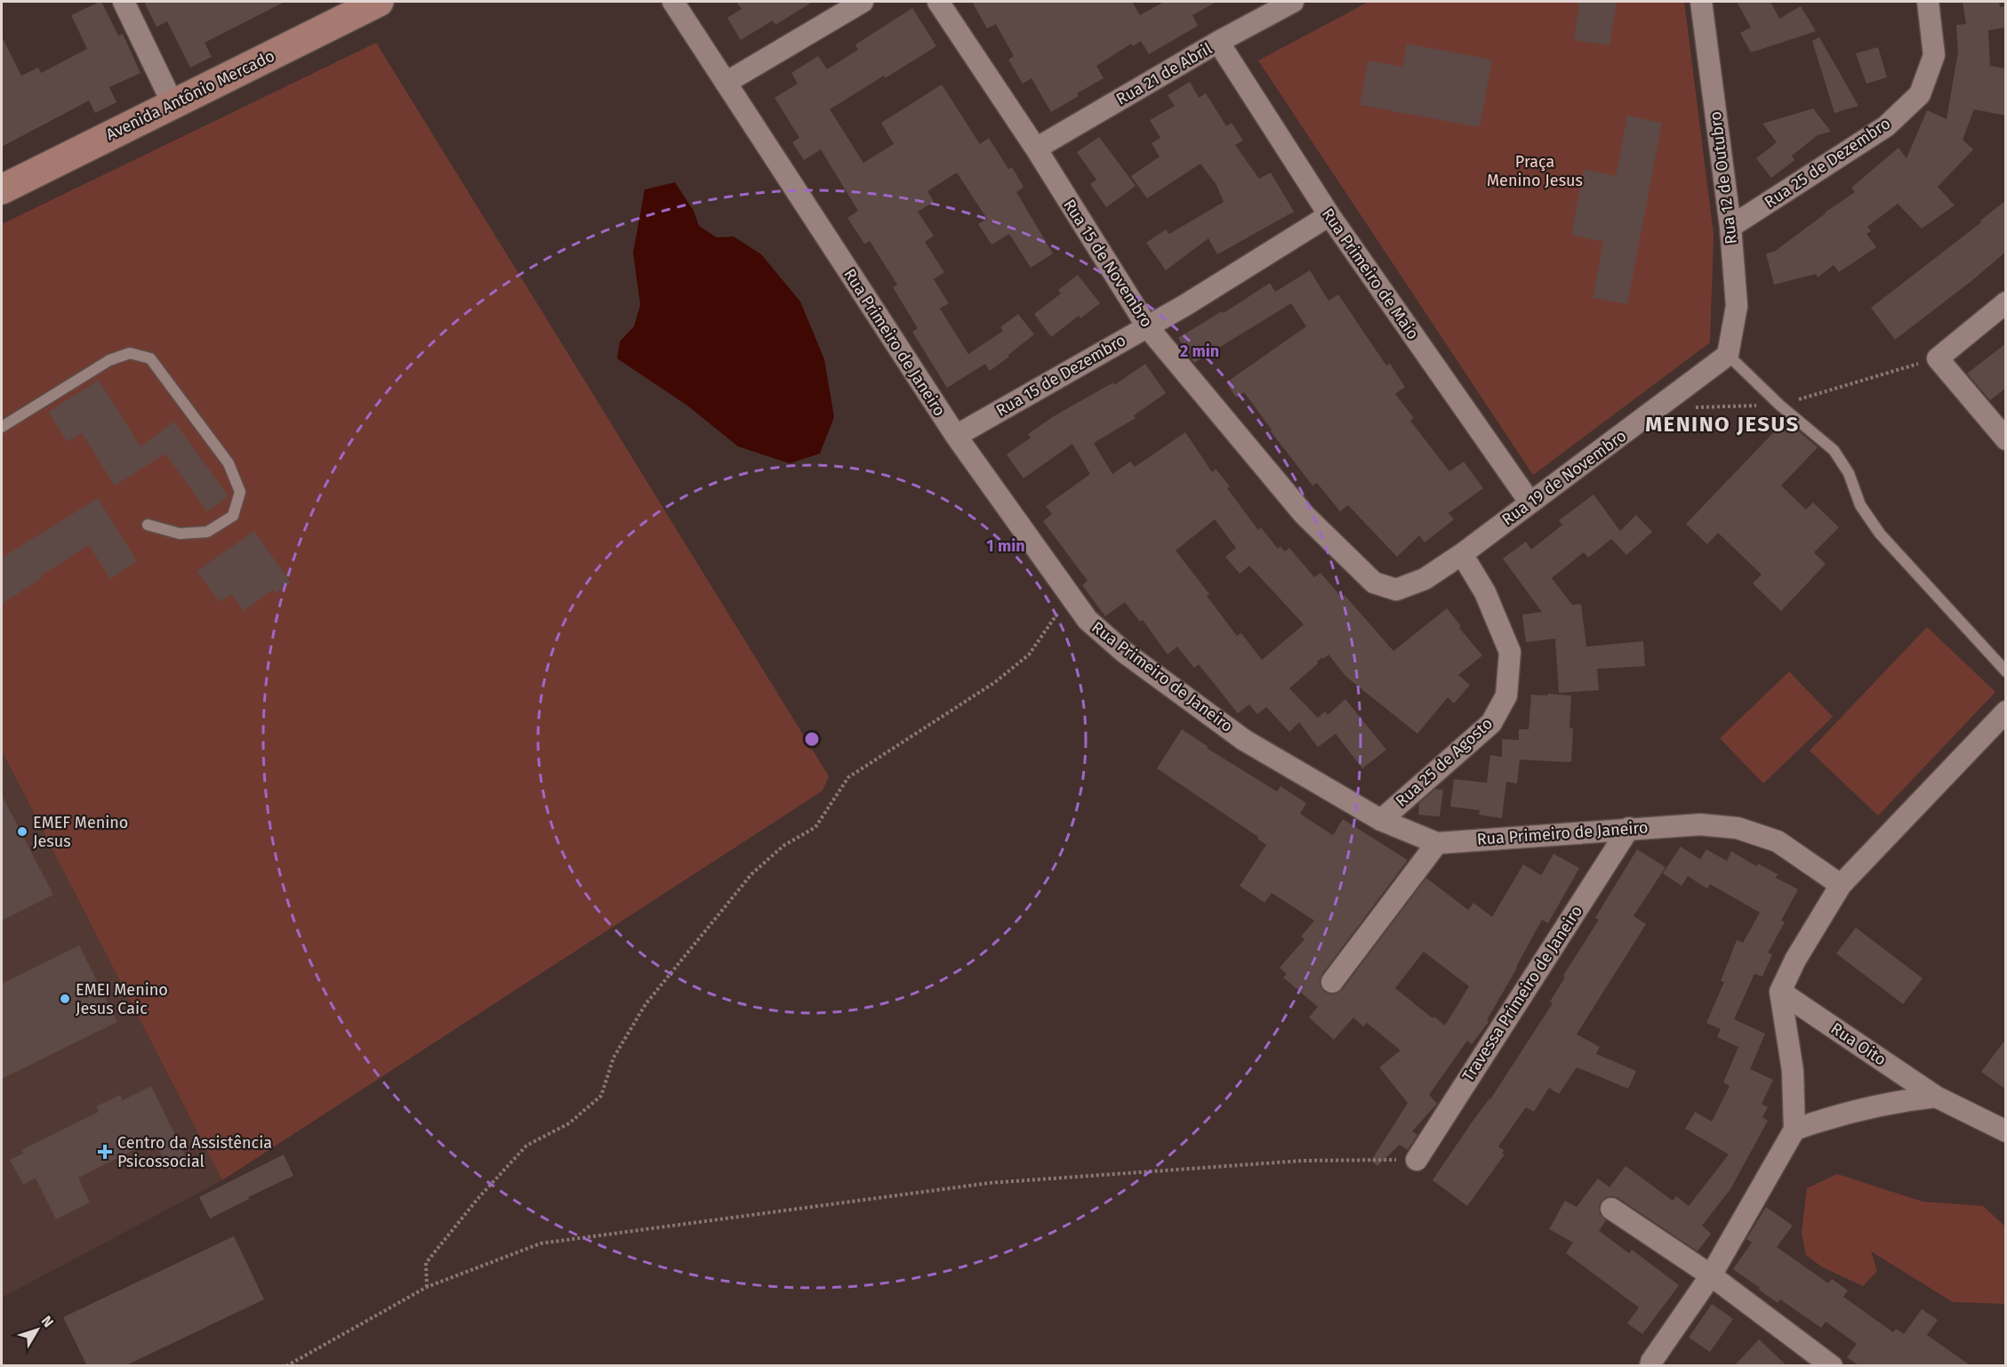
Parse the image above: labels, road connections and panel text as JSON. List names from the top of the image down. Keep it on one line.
{"streets":{"street":["Rua 21 de Abril","Avenida Antônio Mercado","Rua 25 de Dezembro","Rua 12 de Outubro","Rua 15 de Novembro","Rua Primeiro de Maio","Rua Primeiro de Janeiro","Rua 15 de Dezembro","Rua 19 de Novembro","Rua 25 de Agosto","Travessa Primeiro de Janeiro","Rua Oito"]},"crossings":[["Rua 21 de Abril","Rua 15 de Novembro"],["Rua 21 de Abril","Rua Primeiro de Maio"],["Rua 25 de Dezembro","Rua 12 de Outubro"],["Rua 12 de Outubro","Rua 19 de Novembro"],["Rua 15 de Novembro","Rua 15 de Dezembro"],["Rua 15 de Novembro","Rua 19 de Novembro"],["Rua Primeiro de Maio","Rua 15 de Dezembro"],["Rua Primeiro de Maio","Rua 19 de Novembro"],["Rua Primeiro de Janeiro","Rua 15 de Dezembro"],["Rua Primeiro de Janeiro","Rua 25 de Agosto"],["Rua Primeiro de Janeiro","Travessa Primeiro de Janeiro"],["Rua 19 de Novembro","Rua 25 de Agosto"]],"districts":["MENINO JESUS"],"parks":["Praça Menino Jesus"],"places":{"other":["EMEF Menino Jesus","EMEI Menino Jesus Caic"],"health":["Centro da Assistência Psicossocial"]},"north":"top right","rings":["2 min","1 min"]}
